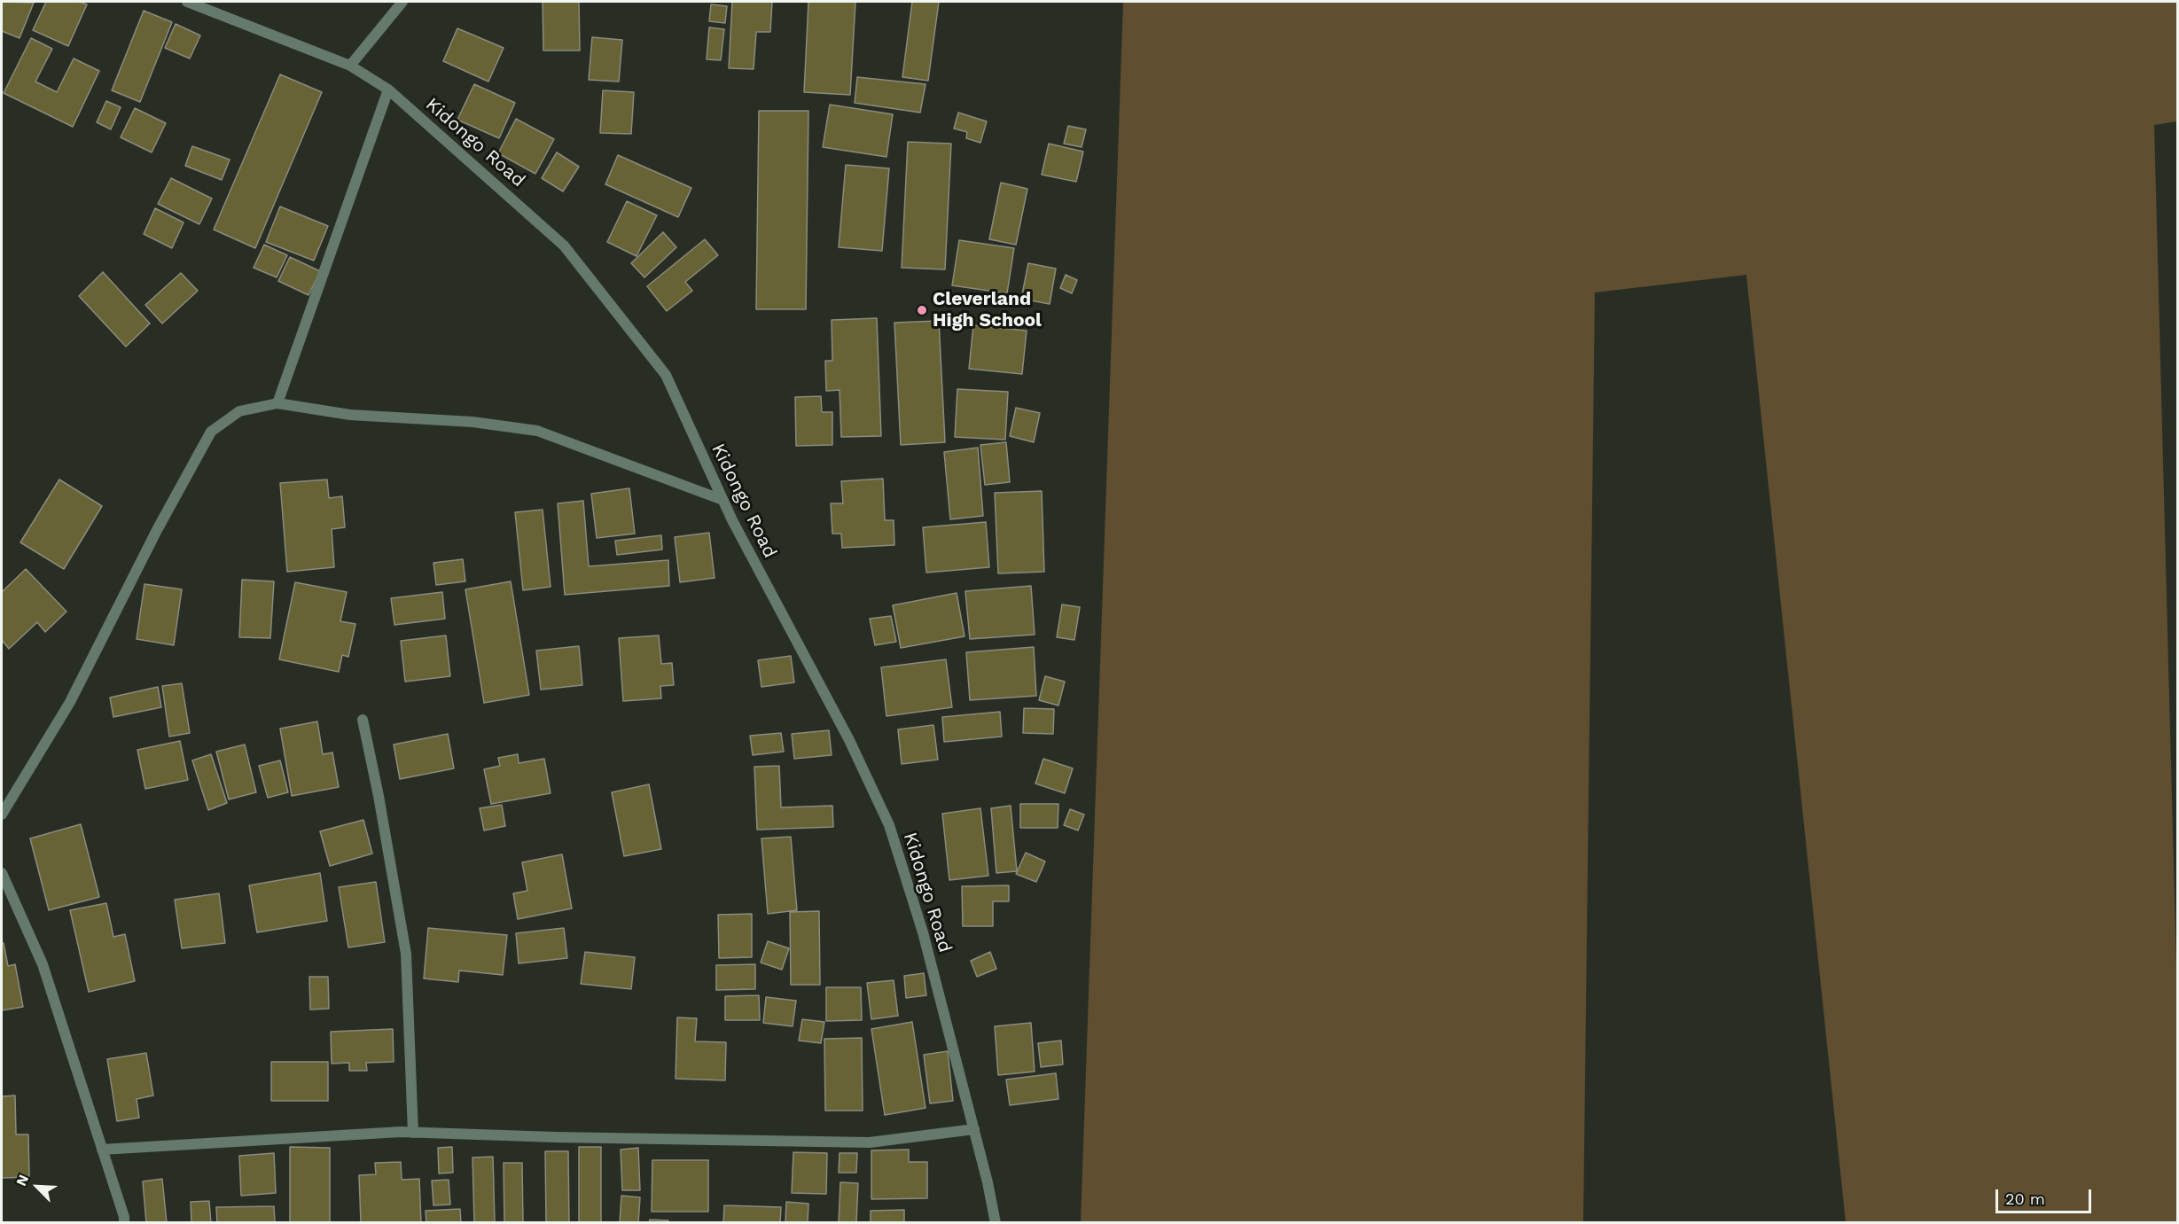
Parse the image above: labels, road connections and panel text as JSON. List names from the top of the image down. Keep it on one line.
{"streets":{"street":["Kidongo Road"]},"places":["Cleverland High School"],"scale_bar":"20 m","north":"top left"}
